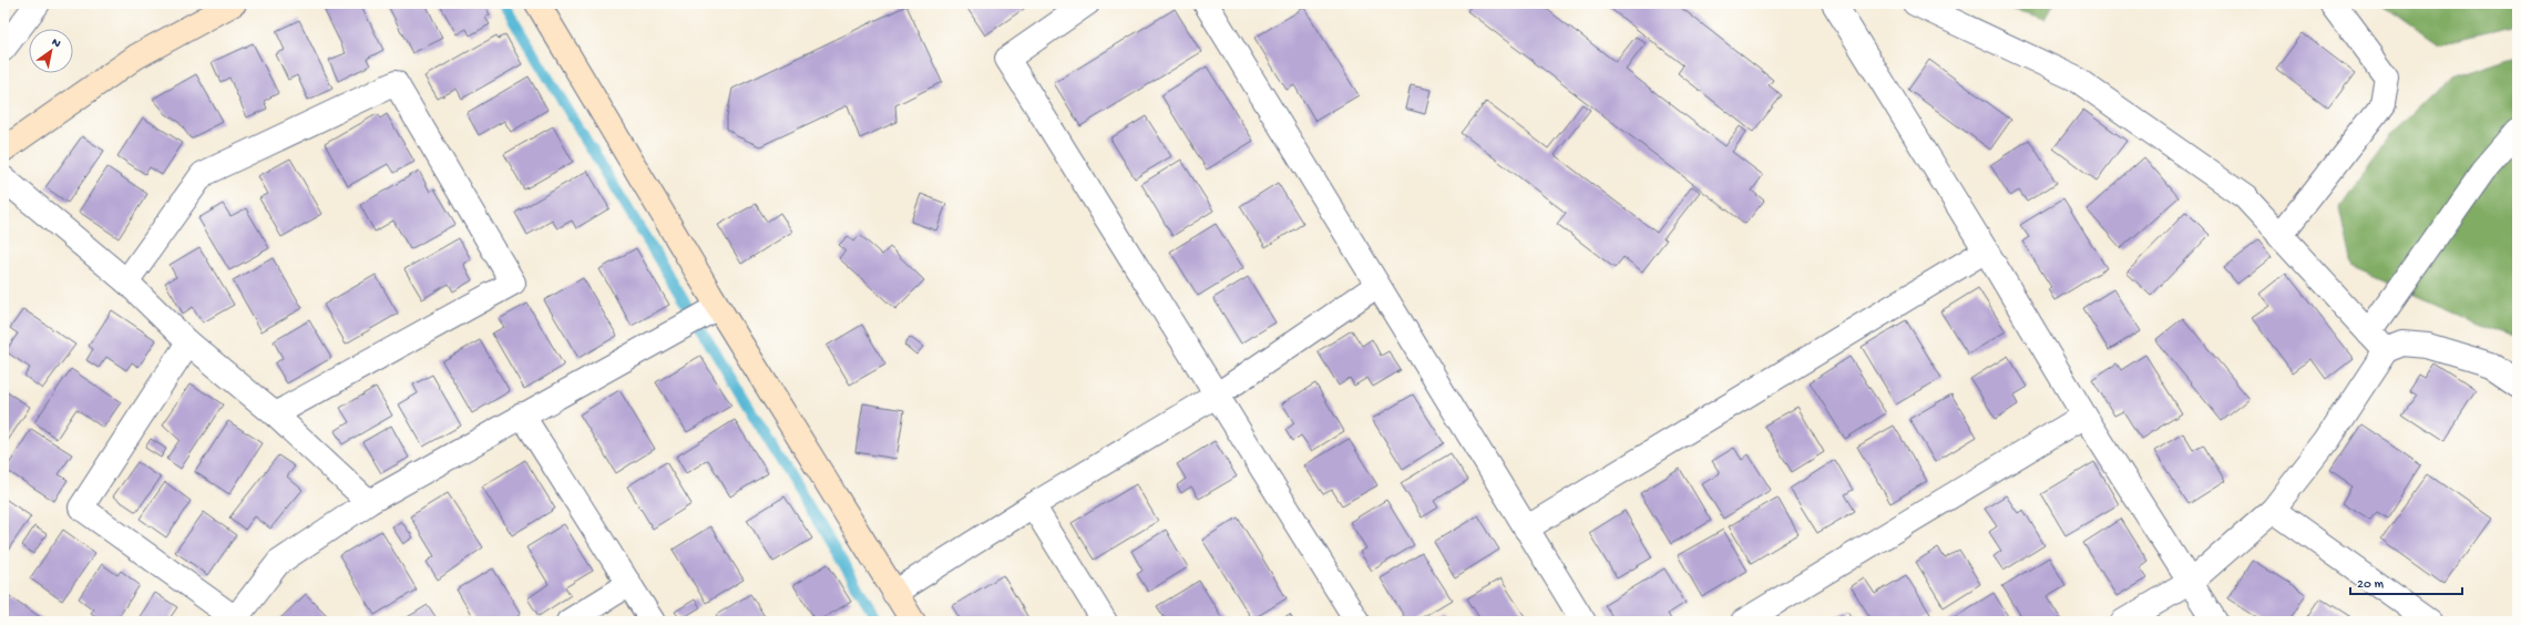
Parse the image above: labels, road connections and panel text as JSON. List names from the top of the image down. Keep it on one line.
{"scale_bar":"20 m","north":"top right"}
